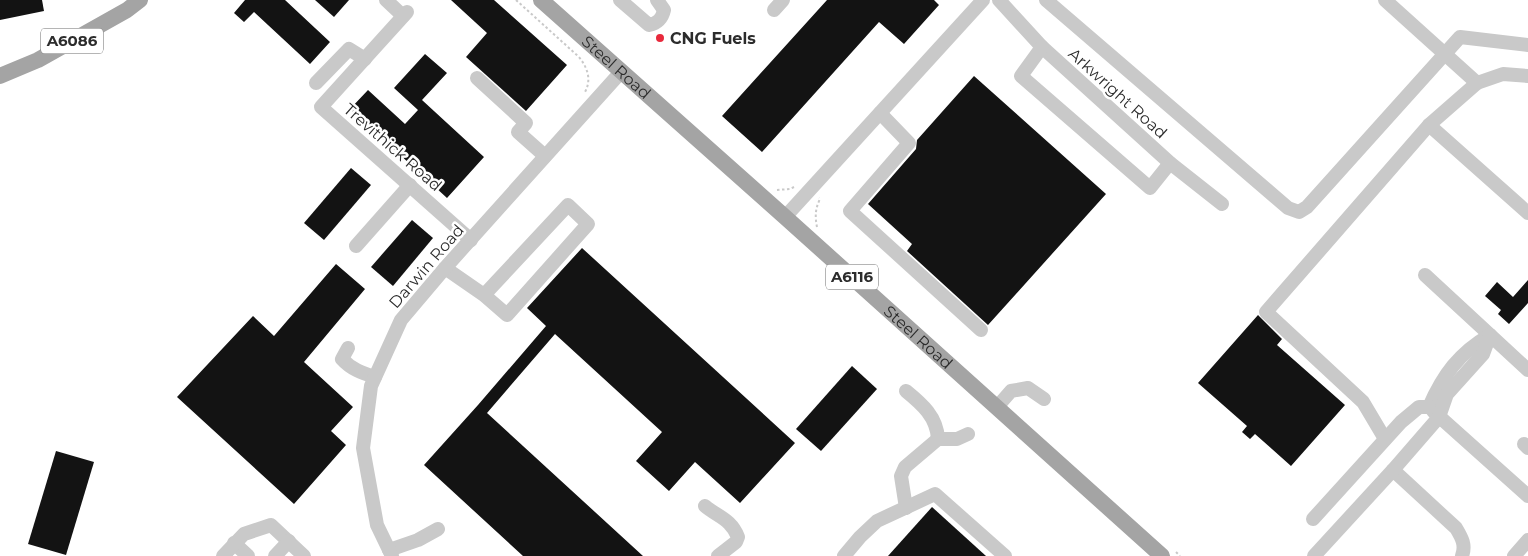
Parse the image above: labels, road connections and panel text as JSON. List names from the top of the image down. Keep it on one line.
{"streets":{"main road":["A6086","Steel Road","A6116"],"street":["Arkwright Road","Trevithick Road","Darwin Road"]},"crossings":[["Steel Road","Darwin Road"],["Trevithick Road","Darwin Road"]],"places":["CNG Fuels"]}
